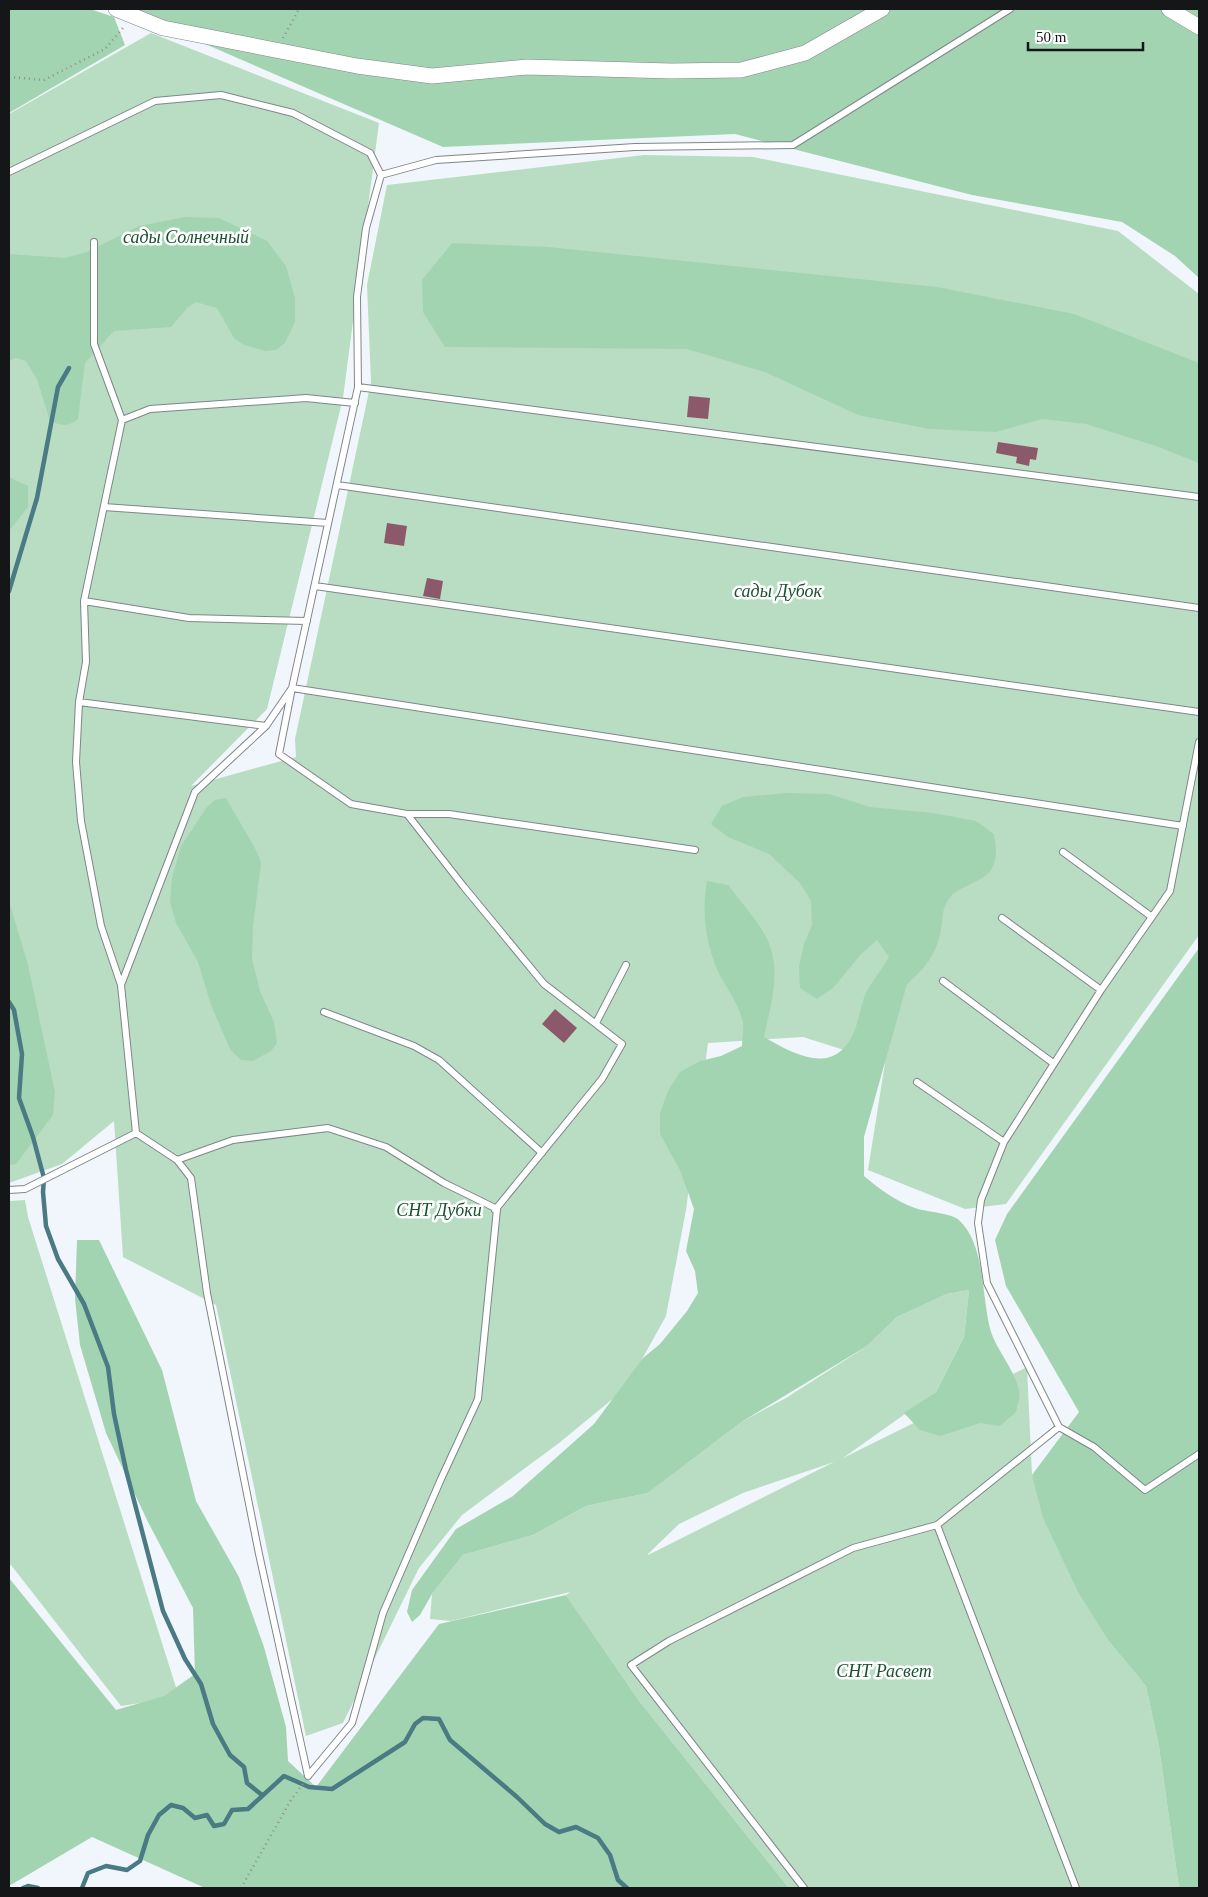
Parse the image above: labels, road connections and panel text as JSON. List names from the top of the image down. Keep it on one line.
{"parks":["сады Солнечный","сады Дубок","СНТ Дубки","СНТ Расвет"],"scale_bar":"50 m"}
